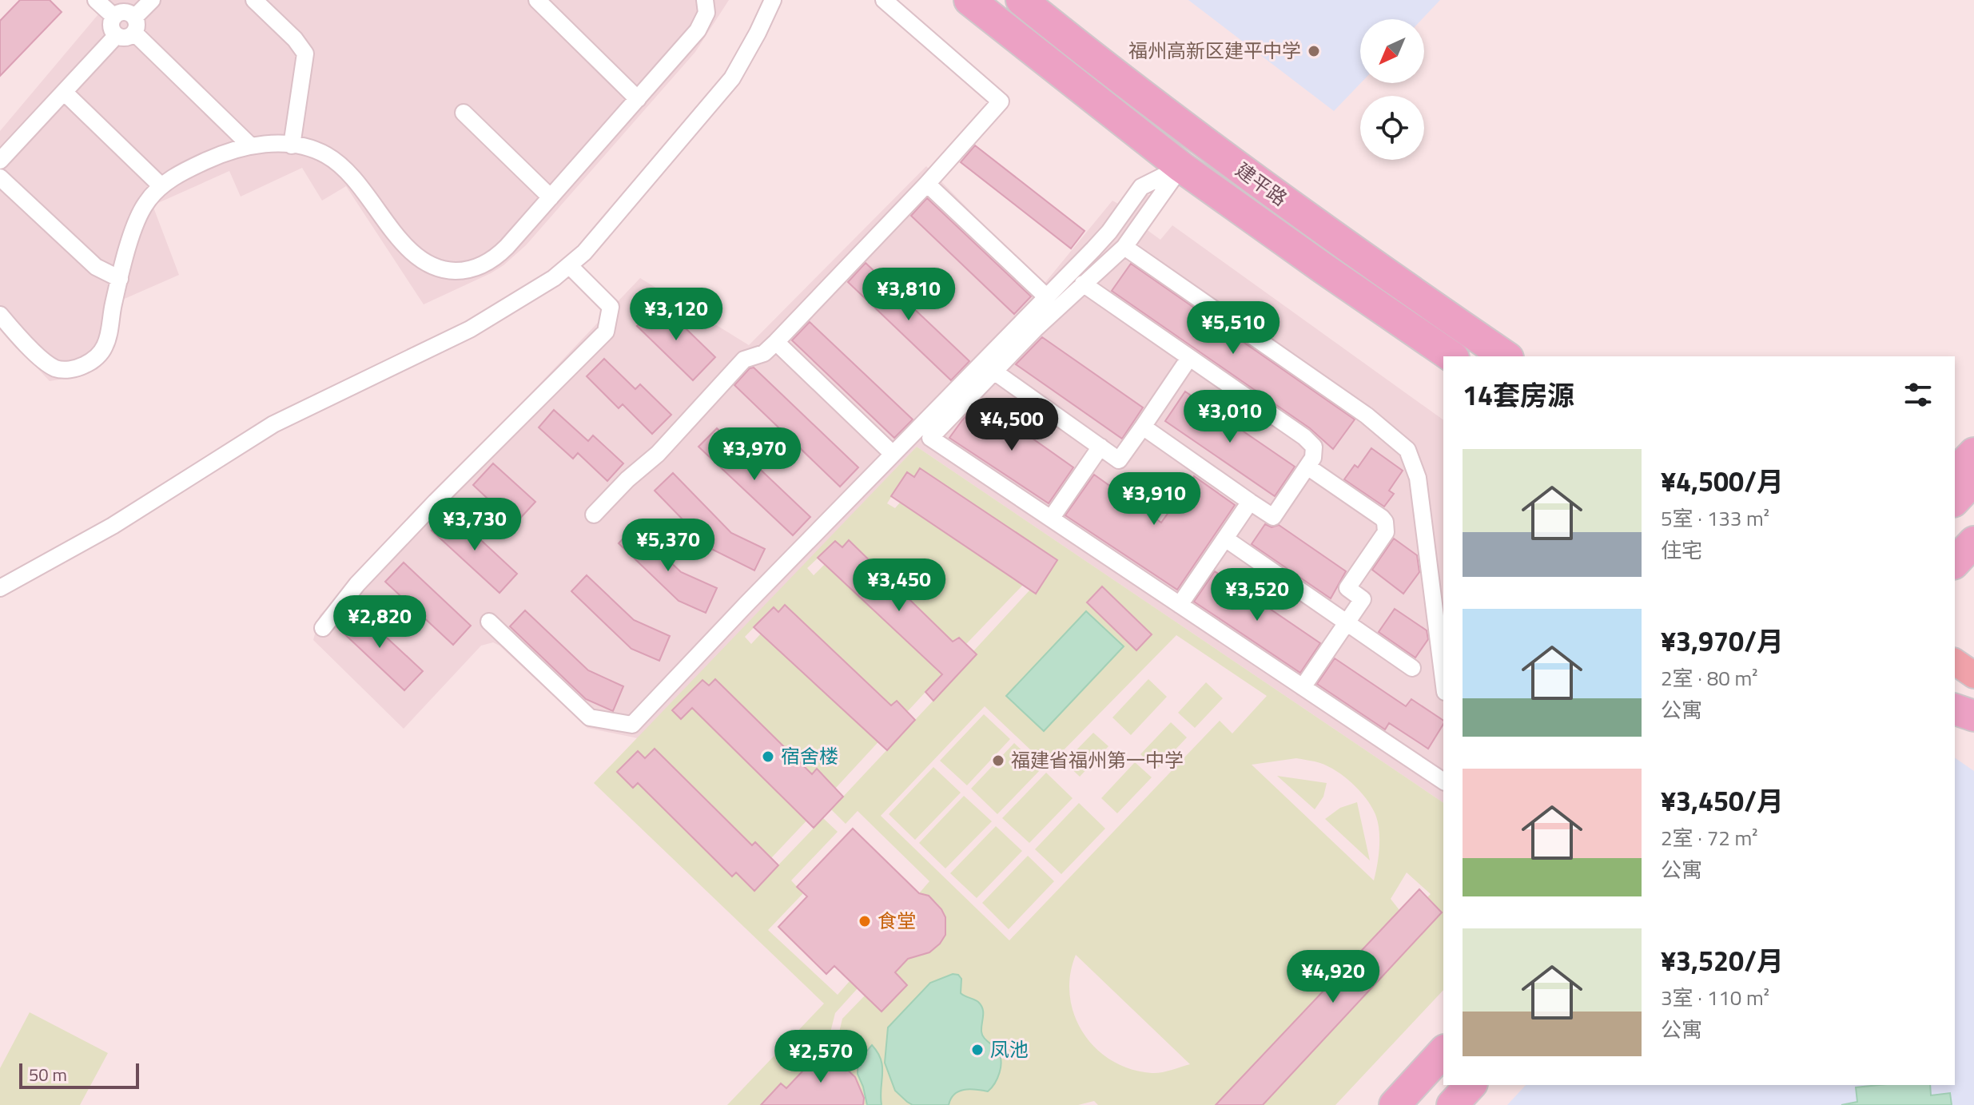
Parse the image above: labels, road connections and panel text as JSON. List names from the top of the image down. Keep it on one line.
{"streets":{"highway":["建平路"]},"places":["福州高新区建平中学","宿舍楼","福建省福州第一中学","食堂","凤池"],"scale_bar":"50 m","north":"bottom left","page":{"price":["¥3,810","¥3,120","¥5,510","¥3,010","¥4,500","¥3,970","¥3,910","¥3,730","¥5,370","¥3,450","¥3,520","¥2,820","¥4,920","¥2,570"],"heading":"14套房源","list":[{"name":"¥4,500/月","note":"5室 · 133 m² · 住宅"},{"name":"¥3,970/月","note":"2室 · 80 m² · 公寓"},{"name":"¥3,450/月","note":"2室 · 72 m² · 公寓"},{"name":"¥3,520/月","note":"3室 · 110 m² · 公寓"}],"scale":"50 m"}}
